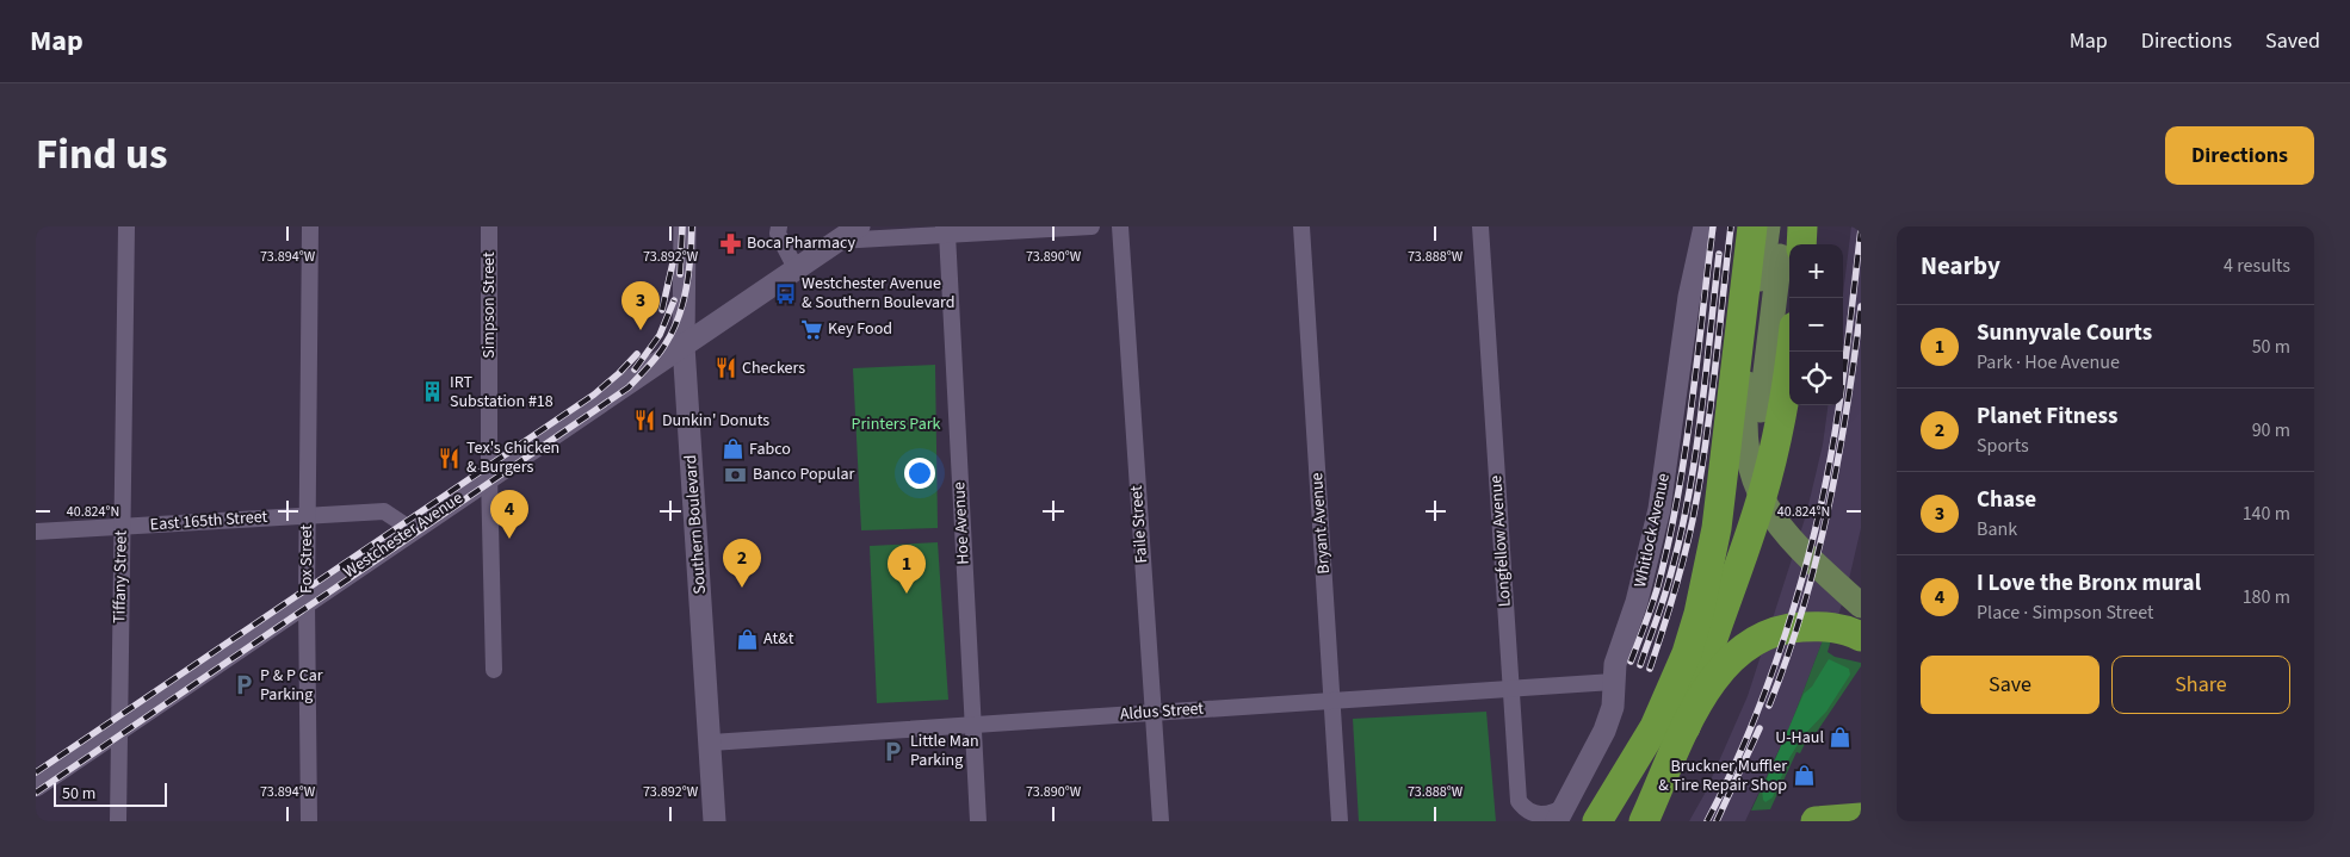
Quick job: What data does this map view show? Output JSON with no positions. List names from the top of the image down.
{
  "streets": {
    "main road": ["Southern Boulevard", "Whitlock Avenue", "Westchester Avenue"],
    "street": [
      "Simpson Street",
      "East 165th Street",
      "Hoe Avenue",
      "Bryant Avenue",
      "Faile Street",
      "Longfellow Avenue",
      "Fox Street",
      "Tiffany Street",
      "Aldus Street"
    ]
  },
  "crossings": [
    ["Simpson Street", "Westchester Avenue"],
    ["East 165th Street", "Westchester Avenue"],
    ["East 165th Street", "Fox Street"],
    ["East 165th Street", "Tiffany Street"],
    ["Hoe Avenue", "Aldus Street"],
    ["Bryant Avenue", "Aldus Street"],
    ["Southern Boulevard", "Westchester Avenue"],
    ["Southern Boulevard", "Aldus Street"],
    ["Faile Street", "Aldus Street"],
    ["Whitlock Avenue", "Longfellow Avenue"],
    ["Whitlock Avenue", "Aldus Street"],
    ["Westchester Avenue", "Fox Street"],
    ["Westchester Avenue", "Tiffany Street"],
    ["Longfellow Avenue", "Aldus Street"]
  ],
  "parks": ["Printers Park"],
  "places": {
    "pharmacy": ["Boca Pharmacy"],
    "bus stop": ["Westchester Avenue & Southern Boulevard"],
    "supermarket": ["Key Food"],
    "restaurant": ["Checkers", "Dunkin' Donuts", "Tex's Chicken & Burgers"],
    "building": ["IRT Substation #18"],
    "shop": [
      "Fabco",
      "At&t",
      "U-Haul",
      "Bruckner Muffler & Tire Repair Shop"
    ],
    "bank": ["Banco Popular"],
    "parking": ["P & P Car Parking", "Little Man Parking"]
  },
  "scale_bar": "50 m",
  "page": {
    "header": "Map",
    "nav": ["Map", "Directions", "Saved"],
    "title": "Find us",
    "buttons": [
      "Directions",
      ["Save", "Share"]
    ],
    "heading": ["Nearby", "4 results"],
    "map_buttons": ["+", "−"],
    "pins": [
      "3",
      "4",
      "2",
      "1"
    ],
    "list": [
      {
        "mark": "1",
        "name": "Sunnyvale Courts",
        "note": "Park · Hoe Avenue",
        "value": "50 m"
      },
      {
        "mark": "2",
        "name": "Planet Fitness",
        "note": "Sports",
        "value": "90 m"
      },
      {
        "mark": "3",
        "name": "Chase",
        "note": "Bank",
        "value": "140 m"
      },
      {
        "mark": "4",
        "name": "I Love the Bronx mural",
        "note": "Place · Simpson Street",
        "value": "180 m"
      }
    ],
    "scale": "50 m"
  },
  "coordinates": [
    "73.894°W",
    "73.892°W",
    "73.890°W",
    "73.888°W",
    "40.824°N"
  ]
}
